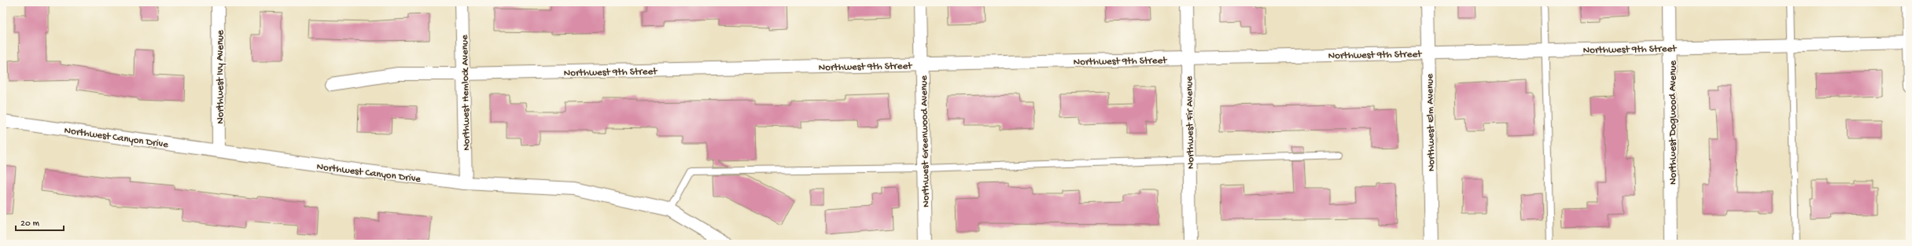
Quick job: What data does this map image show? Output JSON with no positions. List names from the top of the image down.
{
  "streets": {
    "street": [
      "Northwest 9th Street",
      "Northwest Ivy Avenue",
      "Northwest Hemlock Avenue",
      "Northwest Fir Avenue",
      "Northwest Elm Avenue",
      "Northwest Dogwood Avenue",
      "Northwest Canyon Drive",
      "Northwest Greenwood Avenue"
    ]
  },
  "crossings": [
    ["Northwest 9th Street", "Northwest Hemlock Avenue"],
    ["Northwest 9th Street", "Northwest Fir Avenue"],
    ["Northwest 9th Street", "Northwest Elm Avenue"],
    ["Northwest 9th Street", "Northwest Dogwood Avenue"],
    ["Northwest 9th Street", "Northwest Greenwood Avenue"],
    ["Northwest Ivy Avenue", "Northwest Canyon Drive"],
    ["Northwest Hemlock Avenue", "Northwest Canyon Drive"]
  ],
  "scale_bar": "20 m"
}
